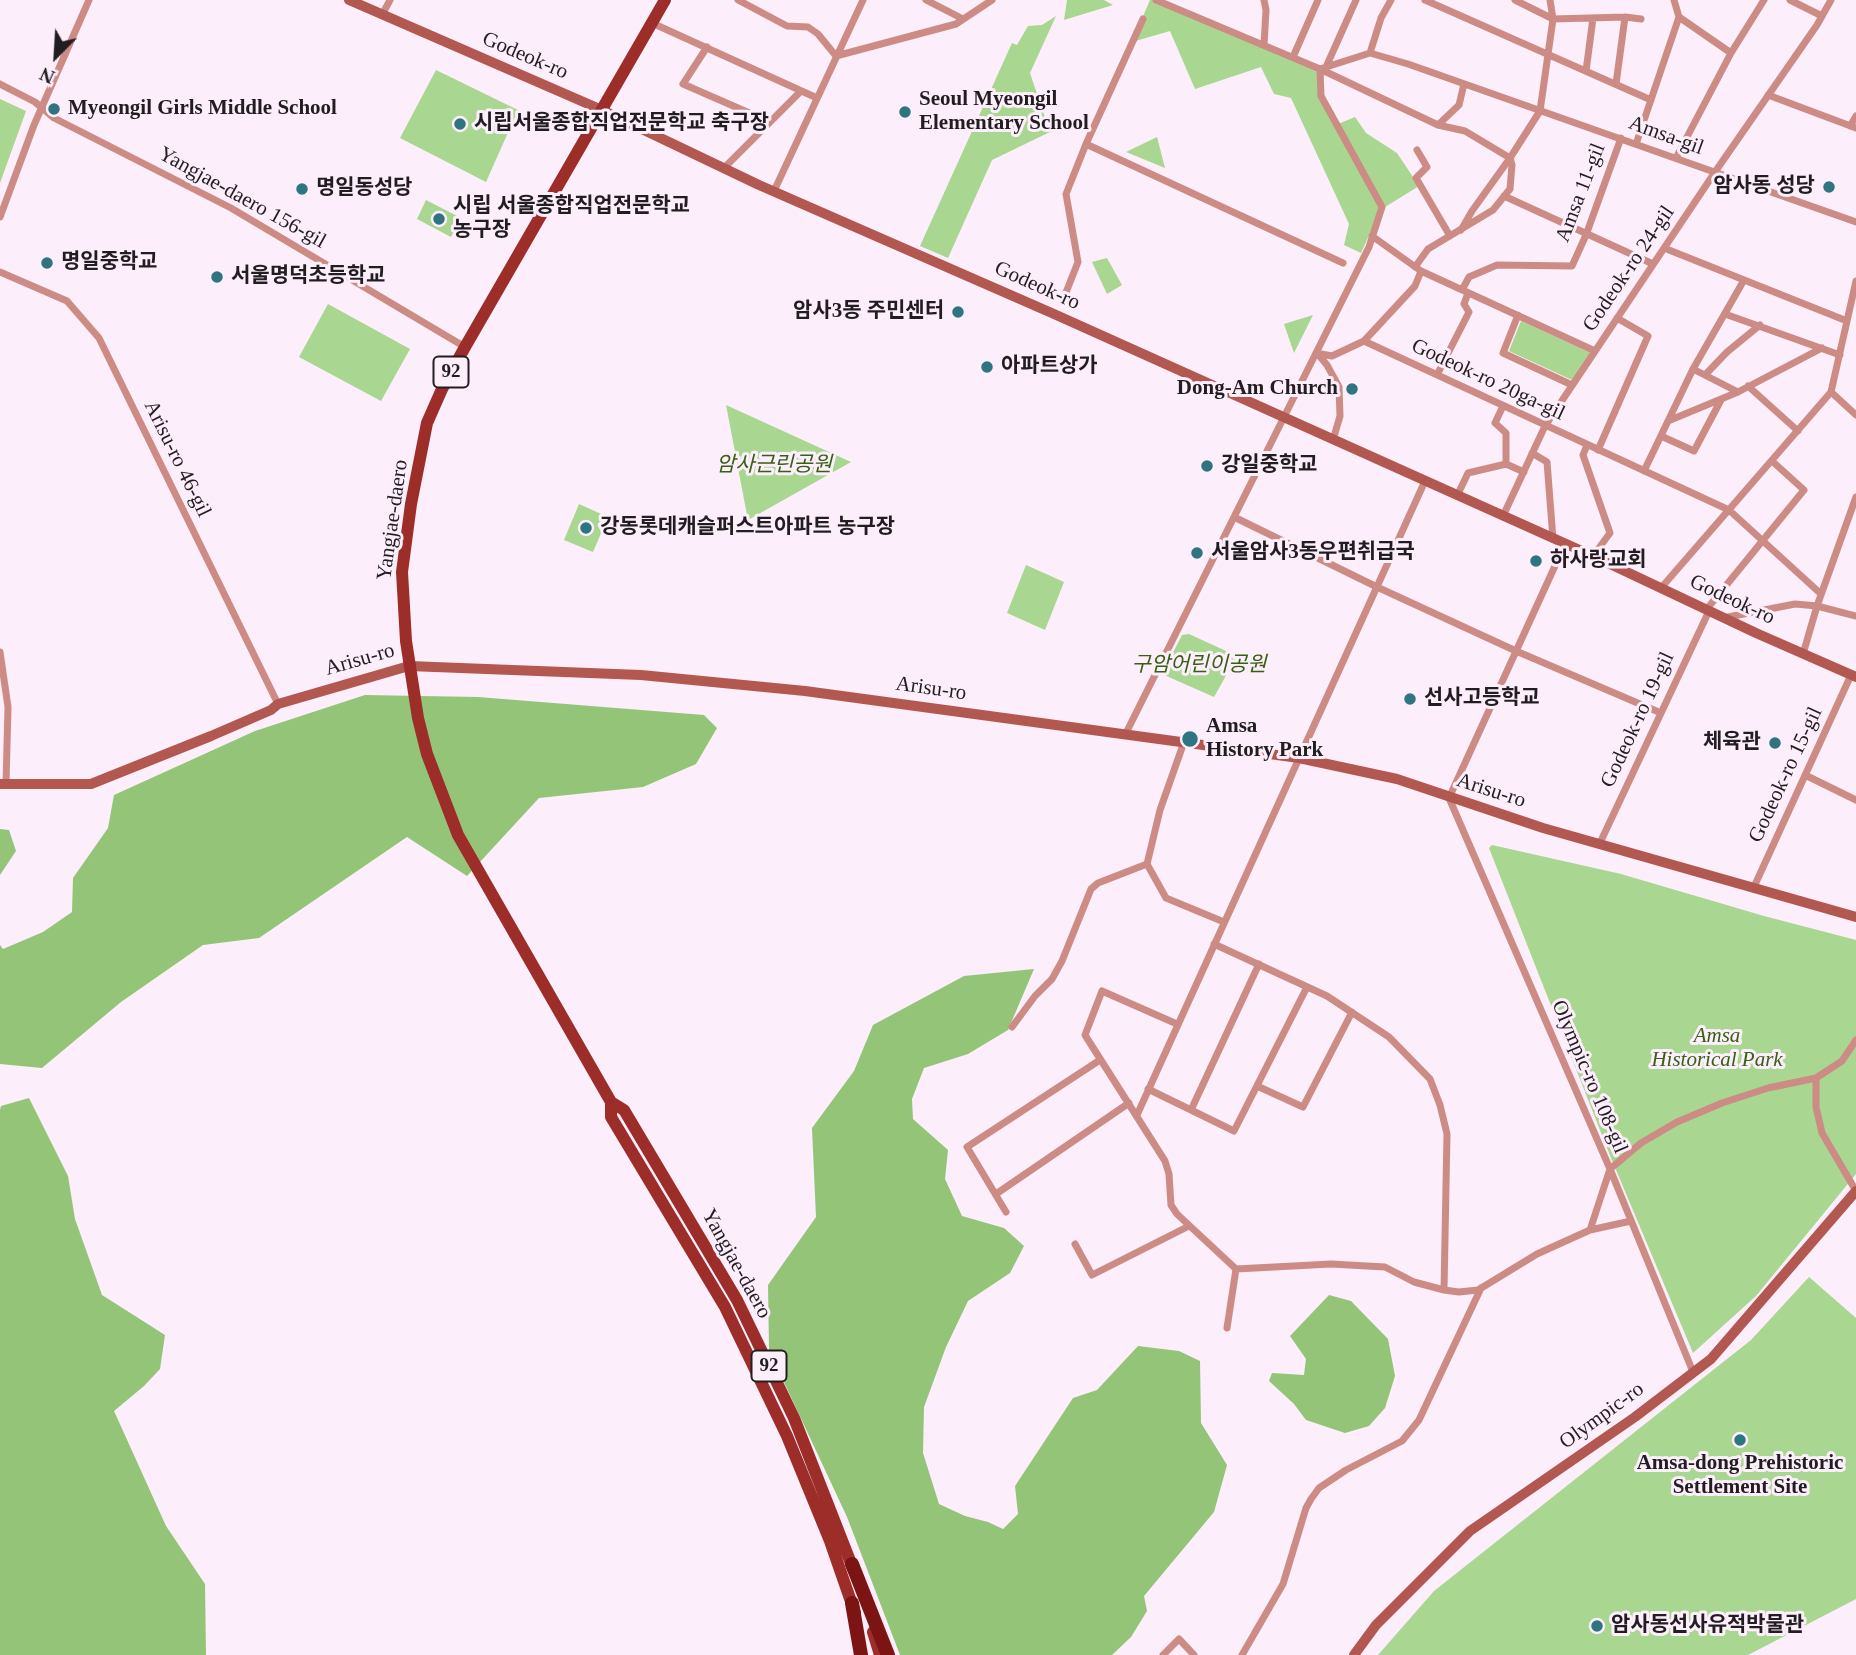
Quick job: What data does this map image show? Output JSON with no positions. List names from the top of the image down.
{
  "streets": {
    "main road": [
      "Godeok-ro",
      "92",
      "Yangjae-daero",
      "Arisu-ro",
      "Olympic-ro"
    ],
    "street": [
      "Amsa-gil",
      "Amsa 11-gil",
      "Yangjae-daero 156-gil",
      "Godeok-ro 24-gil",
      "Godeok-ro 20ga-gil",
      "Arisu-ro 46-gil",
      "Godeok-ro 19-gil",
      "Godeok-ro 15-gil",
      "Olympic-ro 108-gil"
    ]
  },
  "crossings": [
    ["Godeok-ro", "Godeok-ro 24-gil"],
    ["Godeok-ro", "Yangjae-daero"],
    ["Godeok-ro", "Godeok-ro 19-gil"],
    ["Godeok-ro", "Godeok-ro 15-gil"],
    ["Amsa-gil", "Amsa 11-gil"],
    ["Amsa-gil", "Godeok-ro 24-gil"],
    ["Yangjae-daero 156-gil", "Yangjae-daero"],
    ["Godeok-ro 24-gil", "Godeok-ro 20ga-gil"],
    ["Godeok-ro 20ga-gil", "Godeok-ro 19-gil"],
    ["Arisu-ro 46-gil", "Arisu-ro"],
    ["Yangjae-daero", "Arisu-ro"],
    ["Arisu-ro", "Godeok-ro 19-gil"],
    ["Arisu-ro", "Godeok-ro 15-gil"],
    ["Arisu-ro", "Olympic-ro 108-gil"],
    ["Olympic-ro 108-gil", "Olympic-ro"]
  ],
  "parks": ["암사근린공원", "구암어린이공원", "Amsa Historical Park"],
  "places": [
    "Myeongil Girls Middle School",
    "Seoul Myeongil Elementary School",
    "시립서울종합직업전문학교 축구장",
    "암사동 성당",
    "명일동성당",
    "시립 서울종합직업전문학교 농구장",
    "명일중학교",
    "서울명덕초등학교",
    "암사3동 주민센터",
    "아파트상가",
    "Dong-Am Church",
    "강일중학교",
    "강동롯데캐슬퍼스트아파트 농구장",
    "서울암사3동우편취급국",
    "하사랑교회",
    "선사고등학교",
    "Amsa History Park",
    "체육관",
    "Amsa-dong Prehistoric Settlement Site",
    "암사동선사유적박물관"
  ],
  "north": "bottom left"
}
